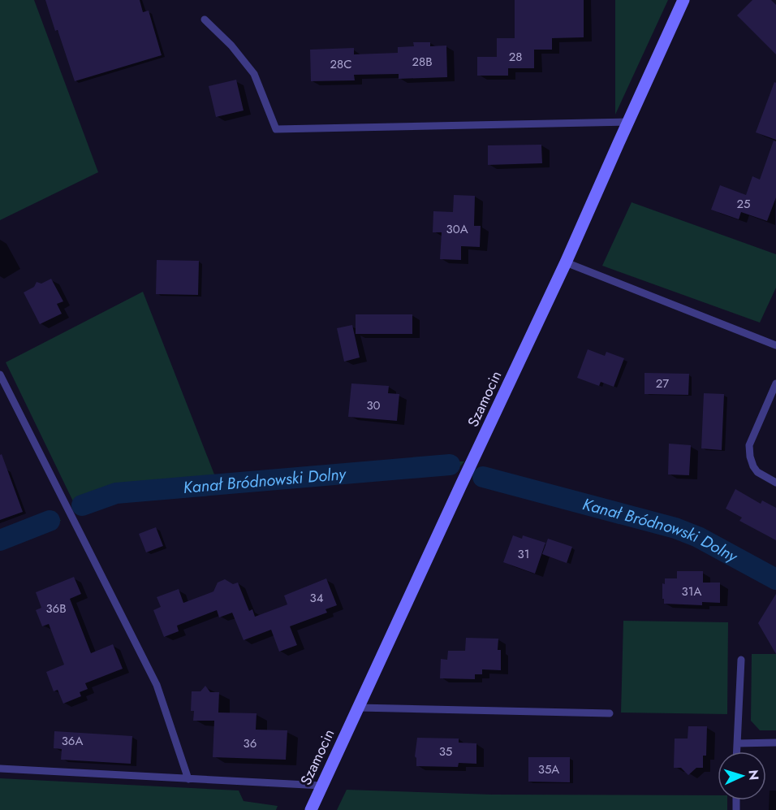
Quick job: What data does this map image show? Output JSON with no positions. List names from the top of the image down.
{
  "streets": {
    "street": ["Szamocin"]
  },
  "water": ["Kanał Bródnowski Dolny"],
  "house_numbers": [
    "28",
    "28B",
    "28C",
    "25",
    "30A",
    "27",
    "30",
    "31",
    "31A",
    "34",
    "36B",
    "36A",
    "36",
    "35",
    "35A"
  ],
  "north": "right"
}
